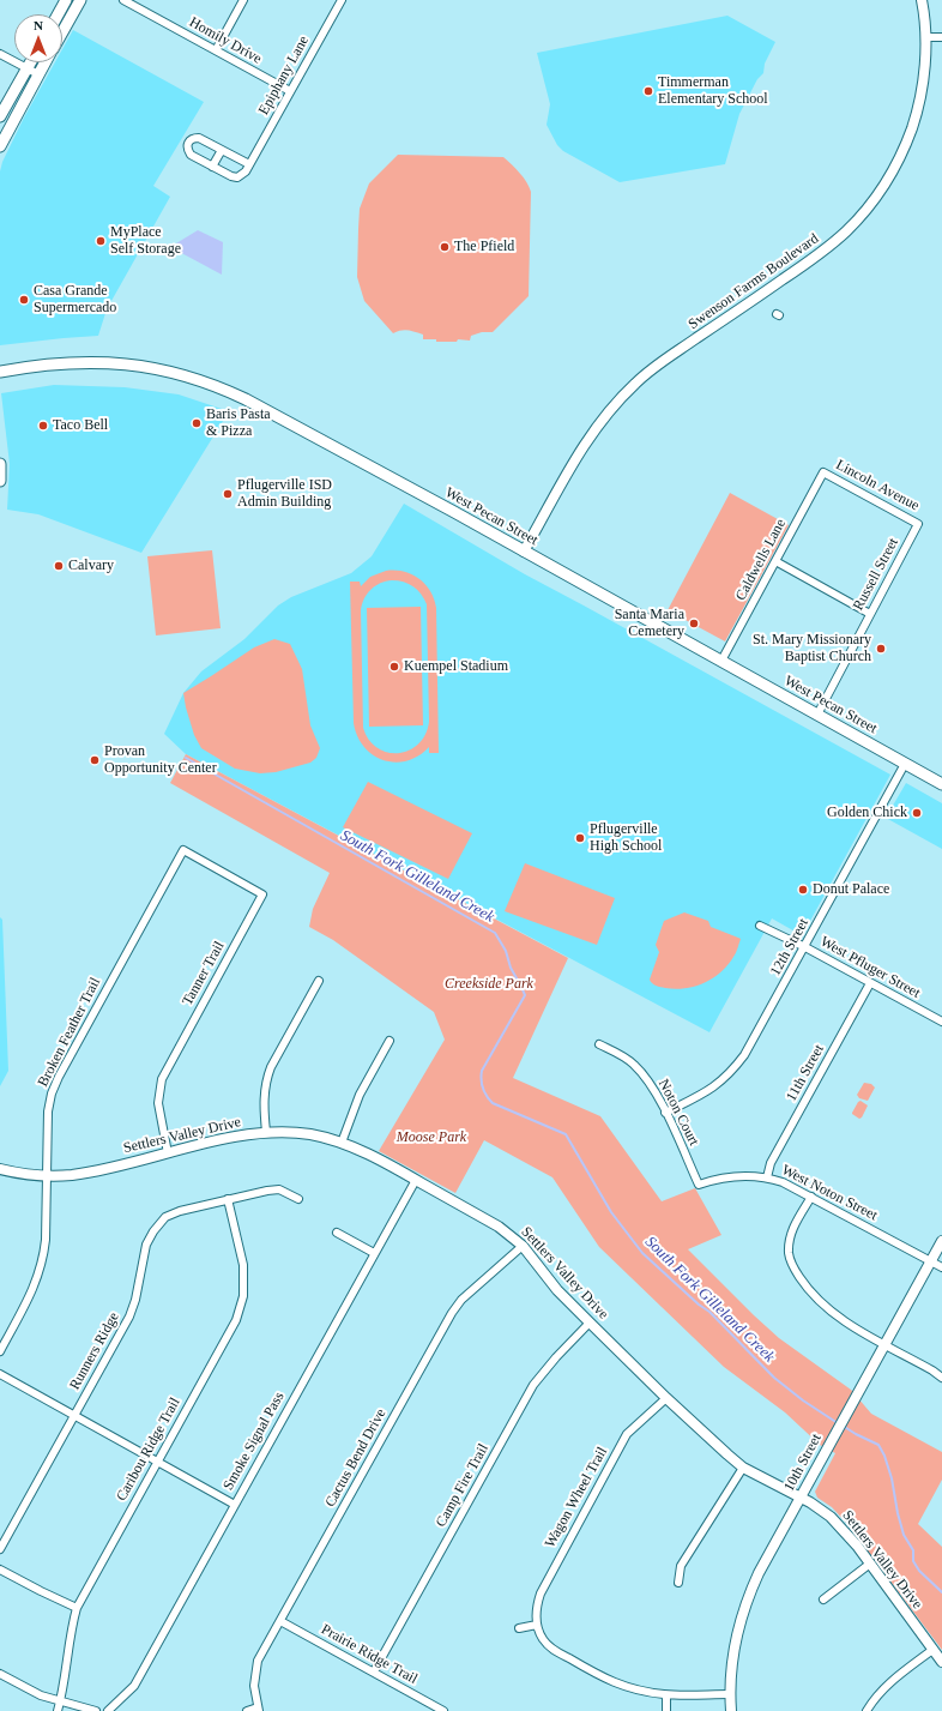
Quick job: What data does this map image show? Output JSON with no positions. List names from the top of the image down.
{
  "streets": {
    "main road": ["West Pecan Street"],
    "street": [
      "Homily Drive",
      "Epiphany Lane",
      "Swenson Farms Boulevard",
      "Lincoln Avenue",
      "Caldwells Lane",
      "Russell Street",
      "12th Street",
      "West Pfluger Street",
      "Tanner Trail",
      "Broken Feather Trail",
      "11th Street",
      "Noton Court",
      "Settlers Valley Drive",
      "West Noton Street",
      "Runners Ridge",
      "Smoke Signal Pass",
      "Caribou Ridge Trail",
      "Cactus Bend Drive",
      "10th Street",
      "Camp Fire Trail",
      "Wagon Wheel Trail",
      "Prairie Ridge Trail"
    ]
  },
  "crossings": [
    ["Homily Drive", "Epiphany Lane"],
    ["Swenson Farms Boulevard", "West Pecan Street"],
    ["Lincoln Avenue", "Caldwells Lane"],
    ["Lincoln Avenue", "Russell Street"],
    ["West Pecan Street", "Caldwells Lane"],
    ["West Pecan Street", "Russell Street"],
    ["West Pecan Street", "12th Street"],
    ["12th Street", "West Pfluger Street"],
    ["12th Street", "Noton Court"],
    ["West Pfluger Street", "11th Street"],
    ["Tanner Trail", "Broken Feather Trail"],
    ["Tanner Trail", "Settlers Valley Drive"],
    ["Broken Feather Trail", "Settlers Valley Drive"],
    ["11th Street", "West Noton Street"],
    ["Noton Court", "West Noton Street"],
    ["Settlers Valley Drive", "Smoke Signal Pass"],
    ["Settlers Valley Drive", "Cactus Bend Drive"],
    ["Settlers Valley Drive", "10th Street"],
    ["Settlers Valley Drive", "Camp Fire Trail"],
    ["Settlers Valley Drive", "Wagon Wheel Trail"],
    ["West Noton Street", "10th Street"],
    ["Runners Ridge", "Caribou Ridge Trail"],
    ["Cactus Bend Drive", "Prairie Ridge Trail"],
    ["Camp Fire Trail", "Prairie Ridge Trail"]
  ],
  "water": ["South Fork Gilleland Creek"],
  "parks": ["Creekside Park", "Moose Park"],
  "places": [
    "Timmerman Elementary School",
    "MyPlace Self Storage",
    "The Pfield",
    "Casa Grande Supermercado",
    "Baris Pasta & Pizza",
    "Taco Bell",
    "Pflugerville ISD Admin Building",
    "Calvary",
    "Santa Maria Cemetery",
    "St. Mary Missionary Baptist Church",
    "Kuempel Stadium",
    "Provan Opportunity Center",
    "Golden Chick",
    "Pflugerville High School",
    "Donut Palace"
  ],
  "north": "top"
}
